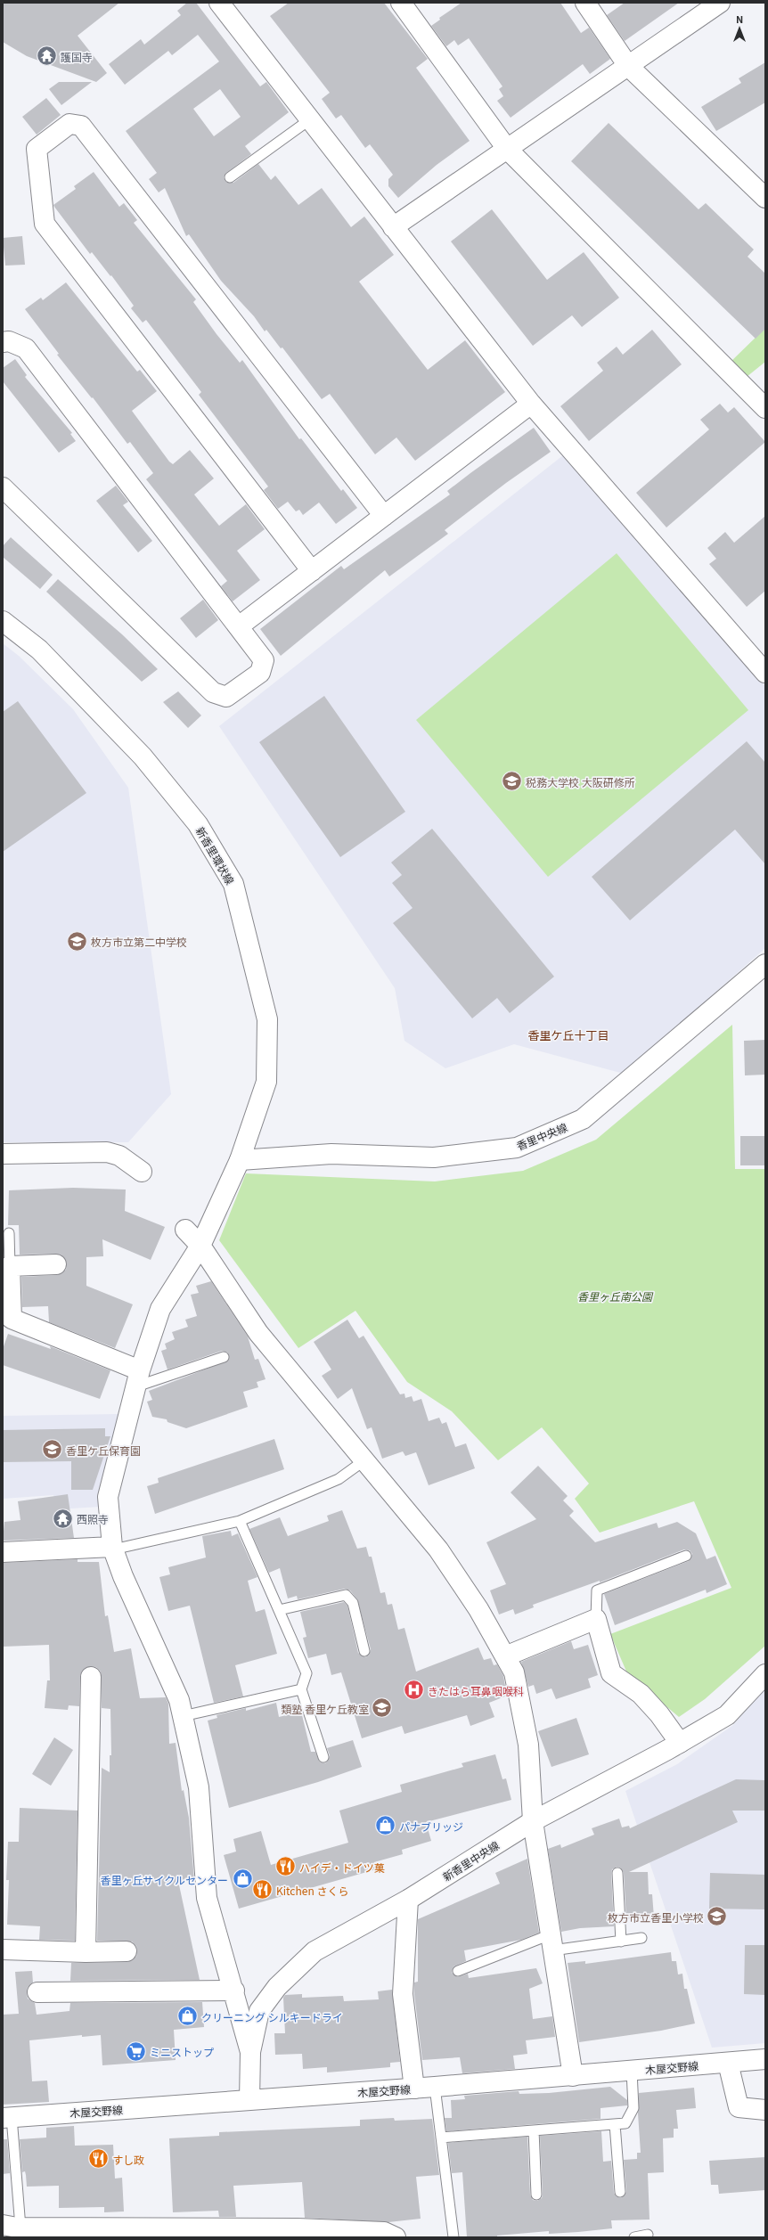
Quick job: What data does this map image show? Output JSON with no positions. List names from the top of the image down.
{
  "streets": {
    "street": [
      "新香里環状線",
      "香里中央線",
      "新香里中央線",
      "木屋交野線"
    ]
  },
  "crossings": [
    ["新香里環状線", "香里中央線"],
    ["新香里環状線", "新香里中央線"],
    ["新香里中央線", "木屋交野線"]
  ],
  "districts": ["香里ケ丘十丁目"],
  "parks": ["香里ヶ丘南公園"],
  "places": {
    "temple": ["護国寺", "西照寺"],
    "school or university": [
      "税務大学校 大阪研修所",
      "枚方市立第二中学校",
      "香里ケ丘保育園",
      "類塾 香里ケ丘教室",
      "枚方市立香里小学校"
    ],
    "hospital": ["きたはら耳鼻咽喉科"],
    "shop": ["パナブリッジ", "香里ヶ丘サイクルセンター", "クリーニング シルキードライ"],
    "restaurant": ["ハイデ・ドイツ菓", "Kitchen さくら", "すし政"],
    "supermarket": ["ミニストップ"]
  },
  "north": "top"
}
